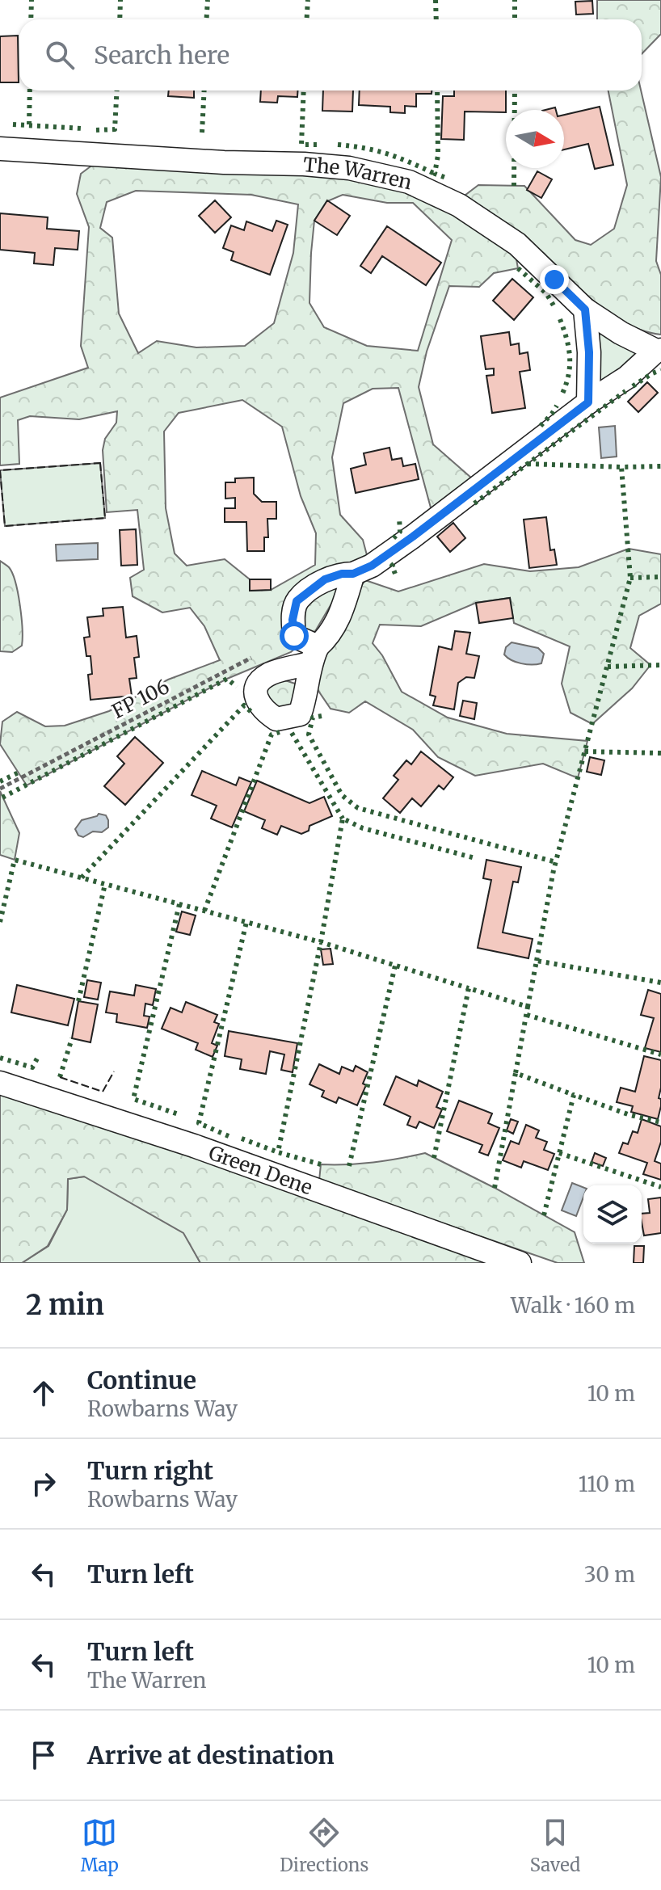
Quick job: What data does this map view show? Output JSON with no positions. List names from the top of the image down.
{
  "streets": {
    "street": ["The Warren", "Green Dene"],
    "path": ["FP 106"]
  },
  "north": "right",
  "page": {
    "search": "Search here",
    "heading": ["2 min", "Walk · 160 m"],
    "list": [
      ["Continue", "Rowbarns Way", "10 m"],
      ["Turn right", "Rowbarns Way", "110 m"],
      ["Turn left", "30 m"],
      ["Turn left", "The Warren", "10 m"],
      "Arrive at destination"
    ],
    "nav": ["Map", "Directions", "Saved"]
  }
}
